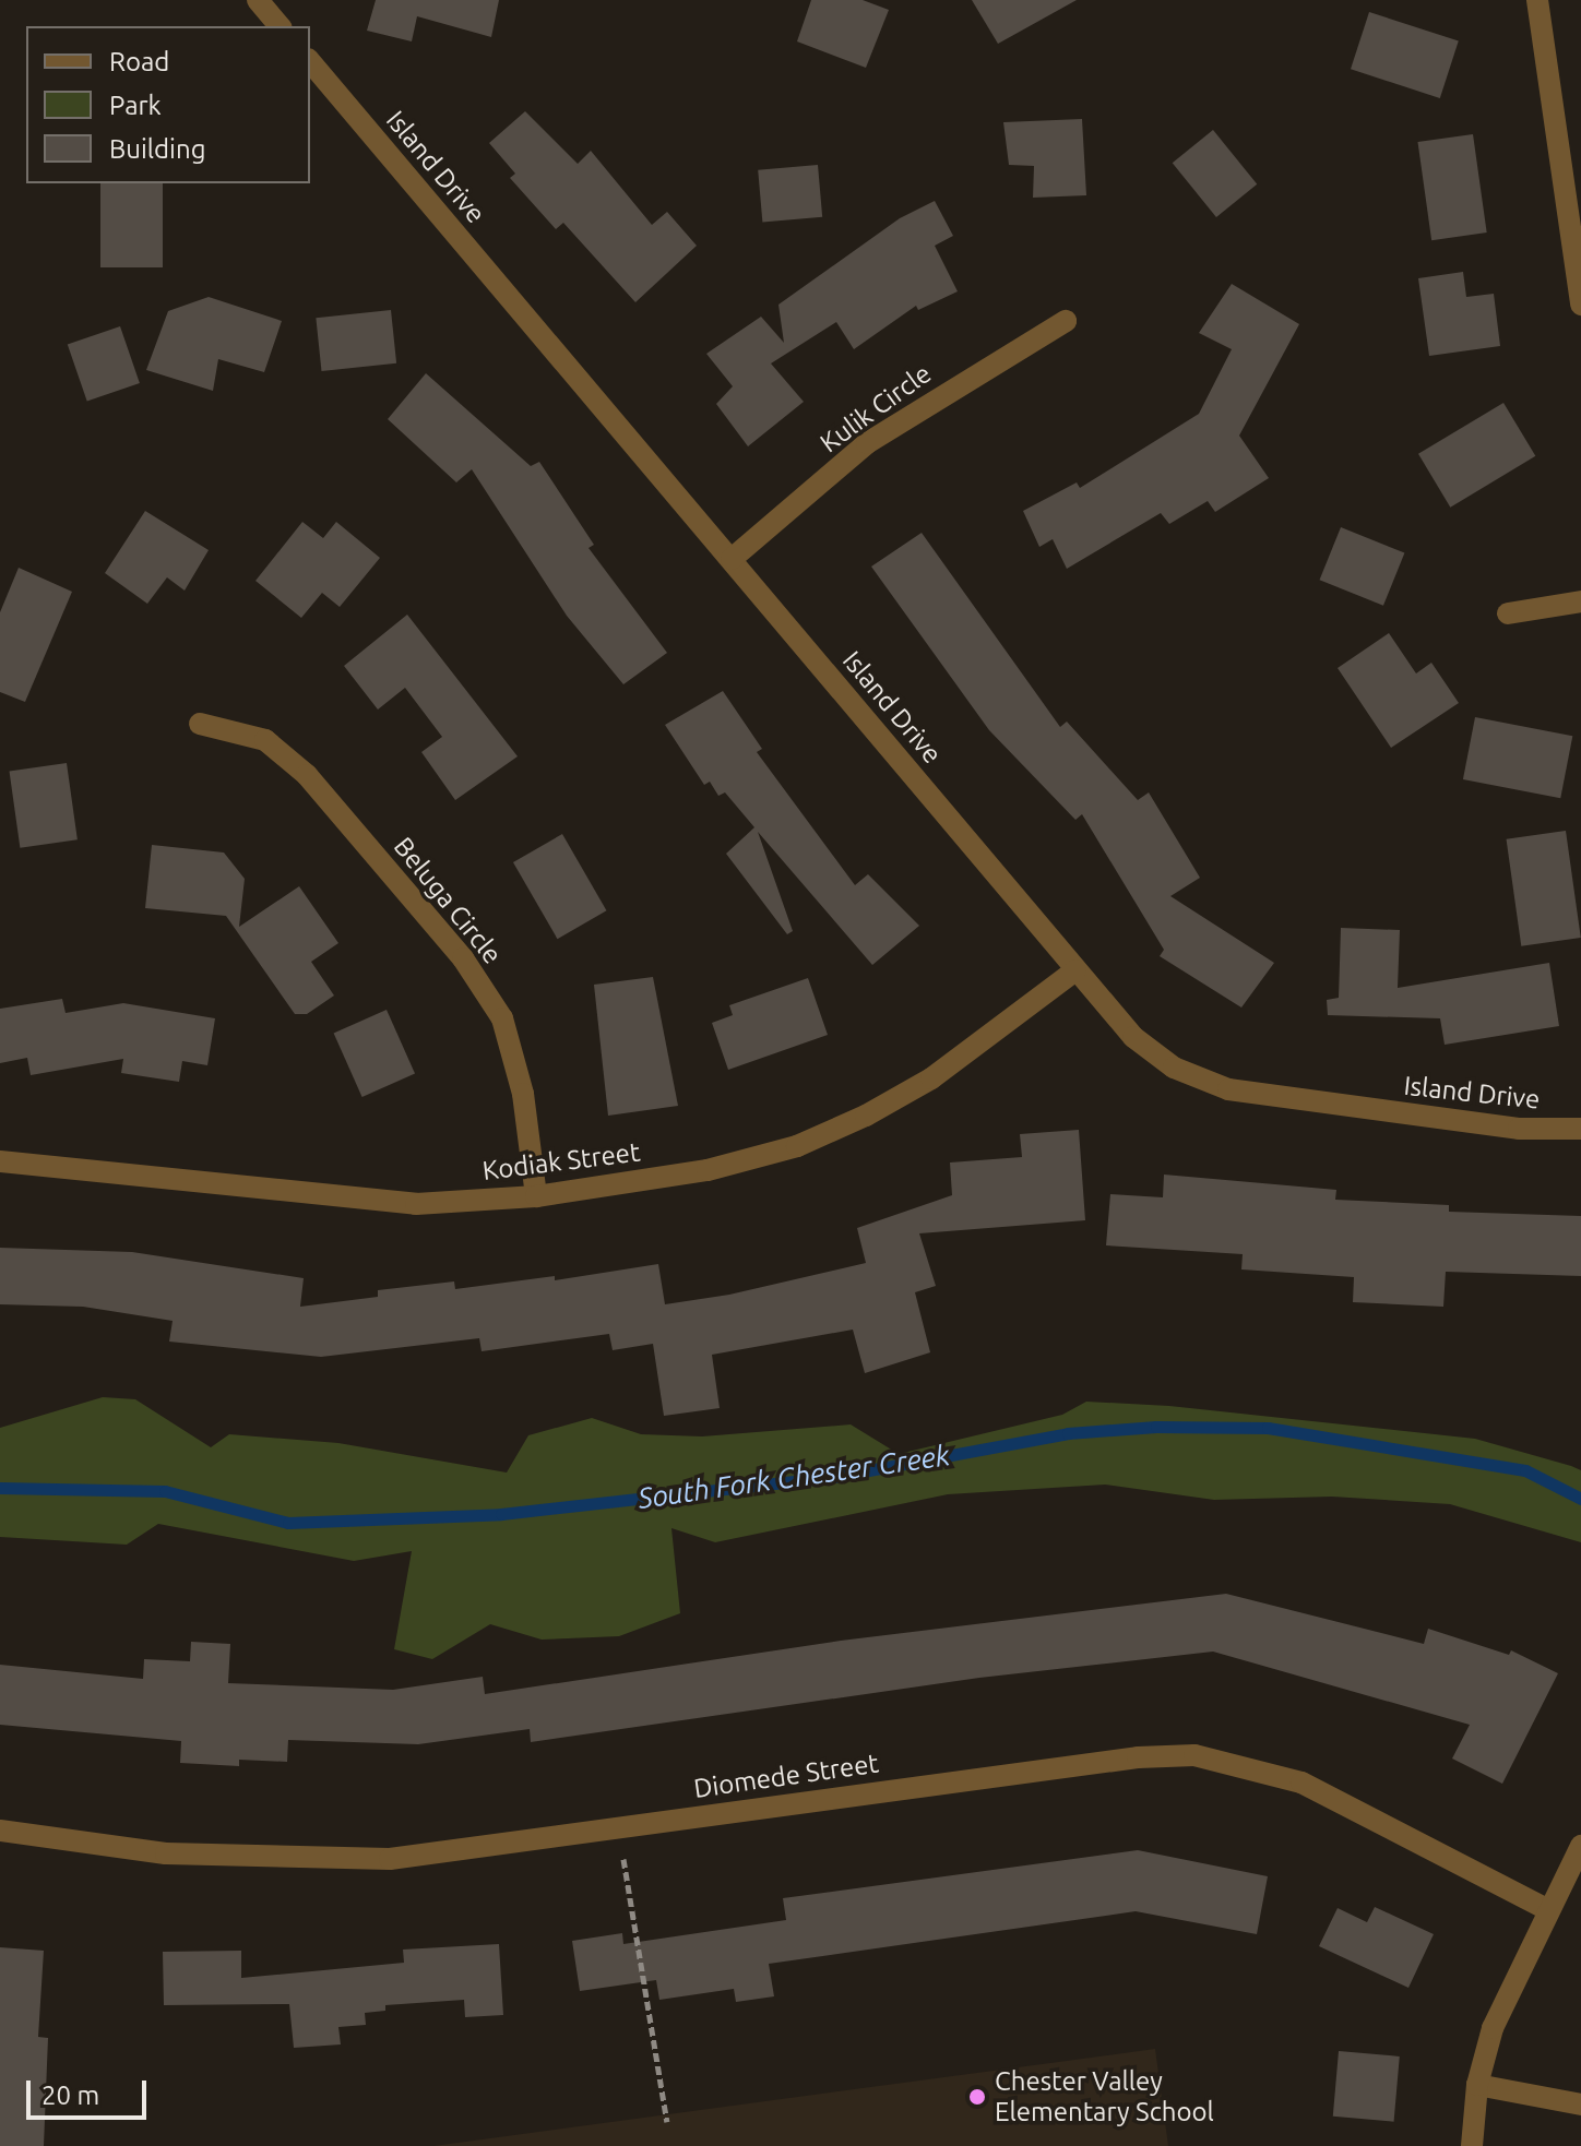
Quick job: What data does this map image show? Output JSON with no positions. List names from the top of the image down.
{
  "streets": {
    "street": [
      "Island Drive",
      "Kulik Circle",
      "Beluga Circle",
      "Kodiak Street",
      "Diomede Street"
    ]
  },
  "crossings": [
    ["Island Drive", "Kulik Circle"],
    ["Island Drive", "Kodiak Street"],
    ["Beluga Circle", "Kodiak Street"]
  ],
  "water": ["South Fork Chester Creek"],
  "places": ["Chester Valley Elementary School"],
  "legend": ["Road", "Park", "Building"],
  "scale_bar": "20 m"
}
